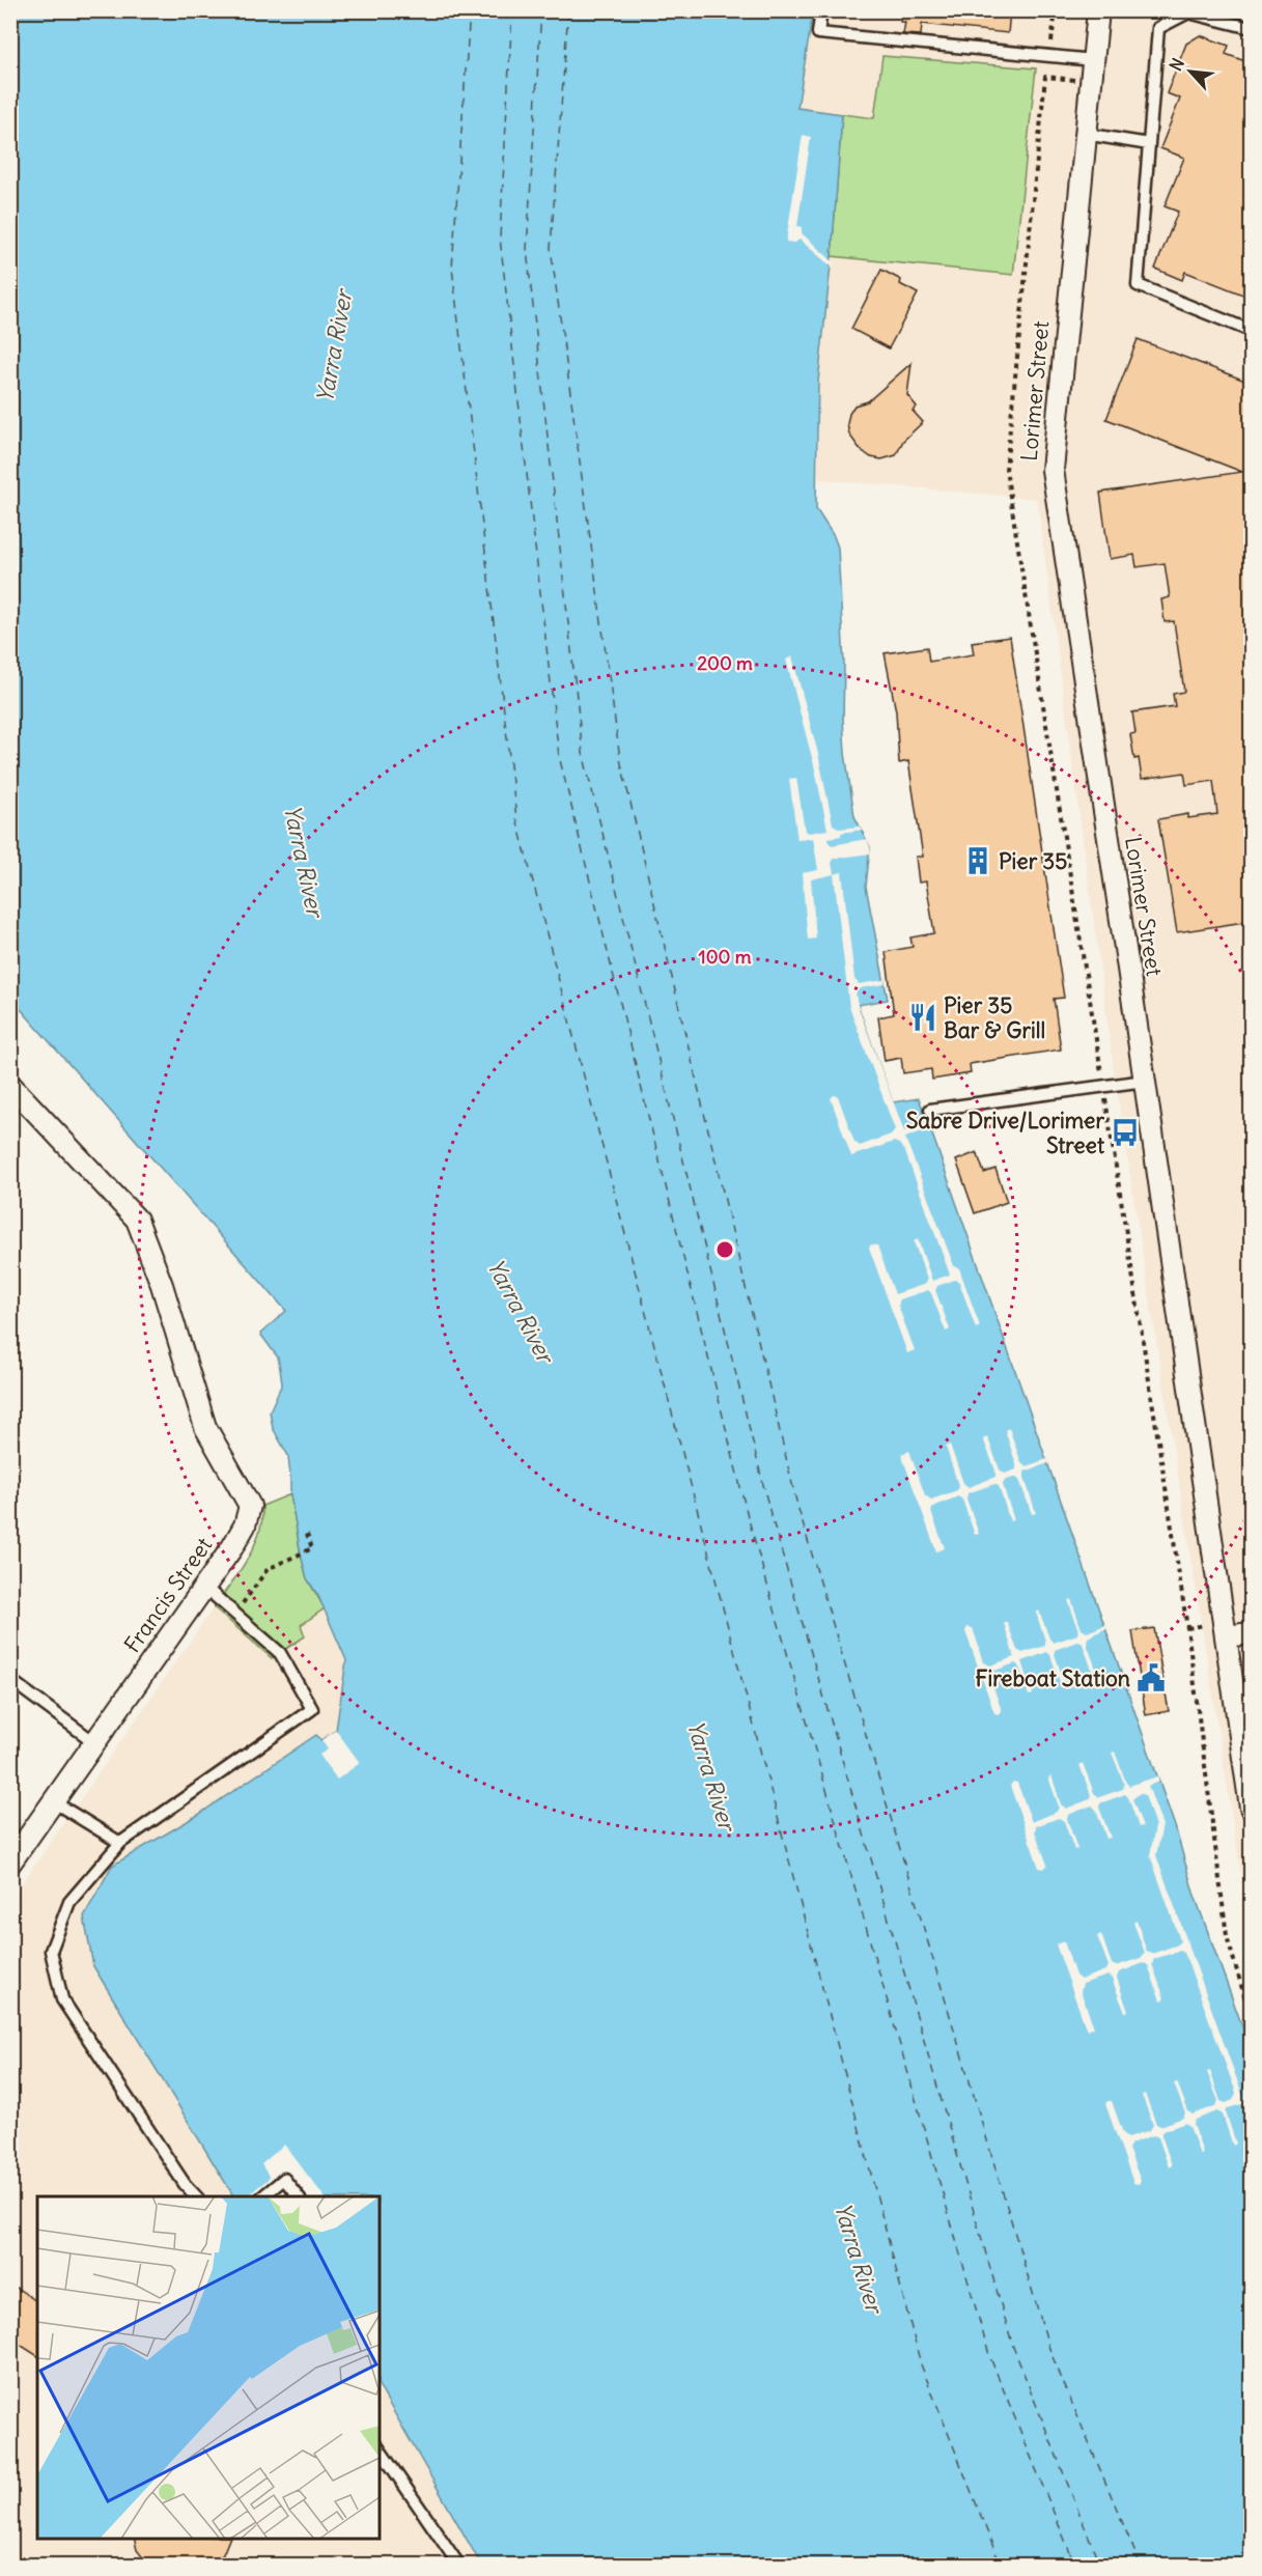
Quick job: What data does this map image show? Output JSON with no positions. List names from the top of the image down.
{
  "streets": {
    "street": ["Lorimer Street", "Francis Street"]
  },
  "water": ["Yarra River"],
  "places": {
    "building": ["Pier 35"],
    "restaurant": ["Pier 35 Bar & Grill"],
    "bus stop": ["Sabre Drive/Lorimer Street"],
    "public building": ["Fireboat Station"]
  },
  "north": "top left",
  "rings": ["200 m", "100 m"]
}
